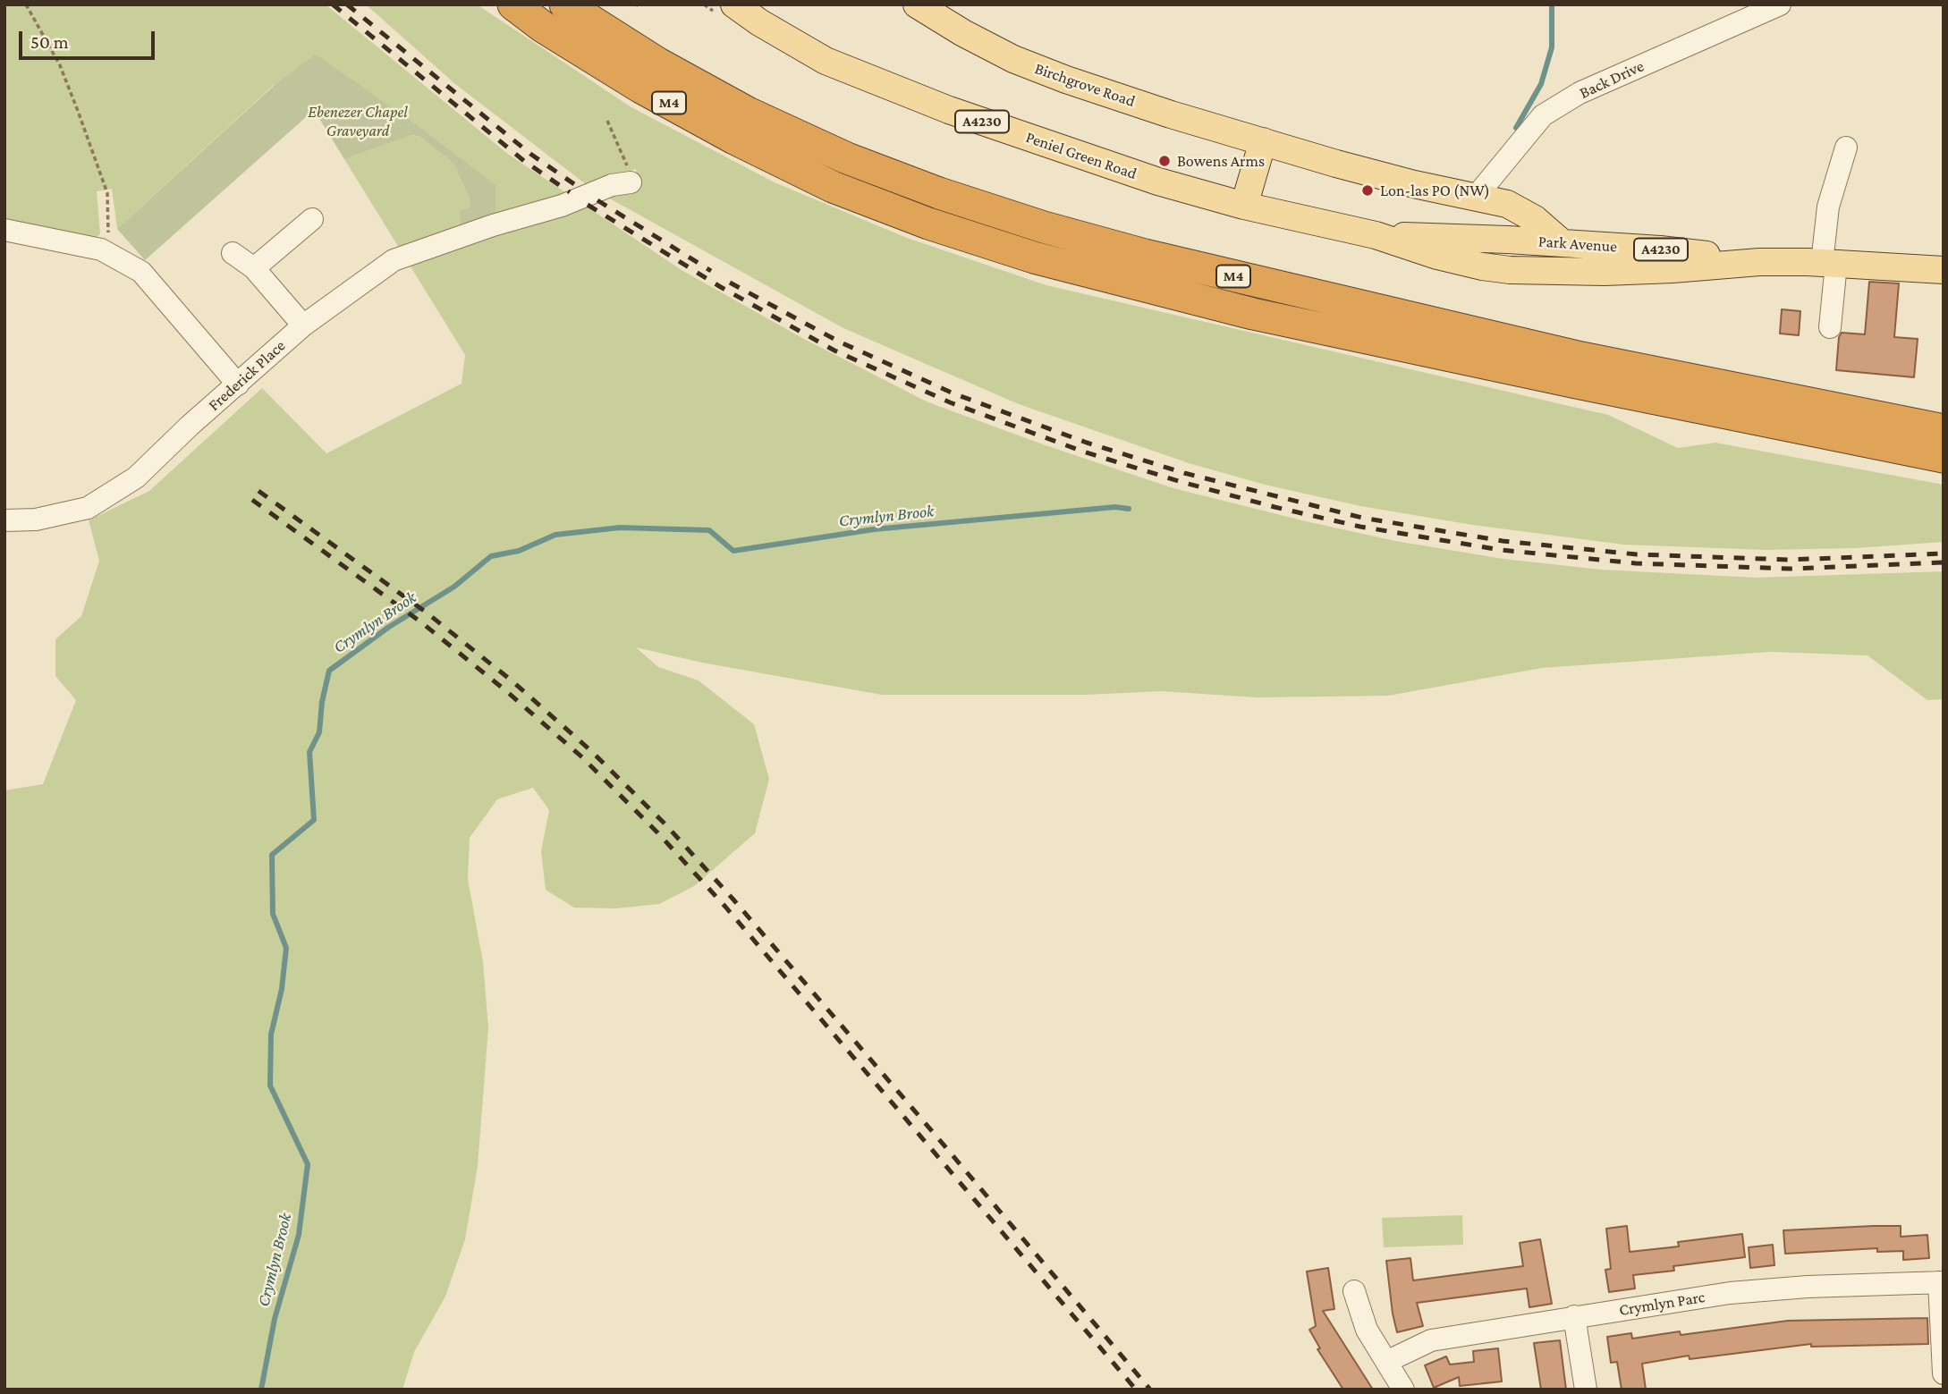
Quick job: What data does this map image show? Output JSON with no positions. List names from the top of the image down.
{
  "streets": {
    "highway": ["M4"],
    "main road": [
      "Birchgrove Road",
      "A4230",
      "Peniel Green Road",
      "Park Avenue"
    ],
    "street": ["Back Drive", "Frederick Place", "Crymlyn Parc"]
  },
  "crossings": [
    ["Back Drive", "Birchgrove Road"],
    ["Birchgrove Road", "Peniel Green Road"],
    ["Birchgrove Road", "Park Avenue"],
    ["Peniel Green Road", "Park Avenue"]
  ],
  "water": ["Crymlyn Brook"],
  "parks": ["Ebenezer Chapel Graveyard"],
  "places": ["Bowens Arms", "Lon-las PO (NW)"],
  "scale_bar": "50 m"
}
